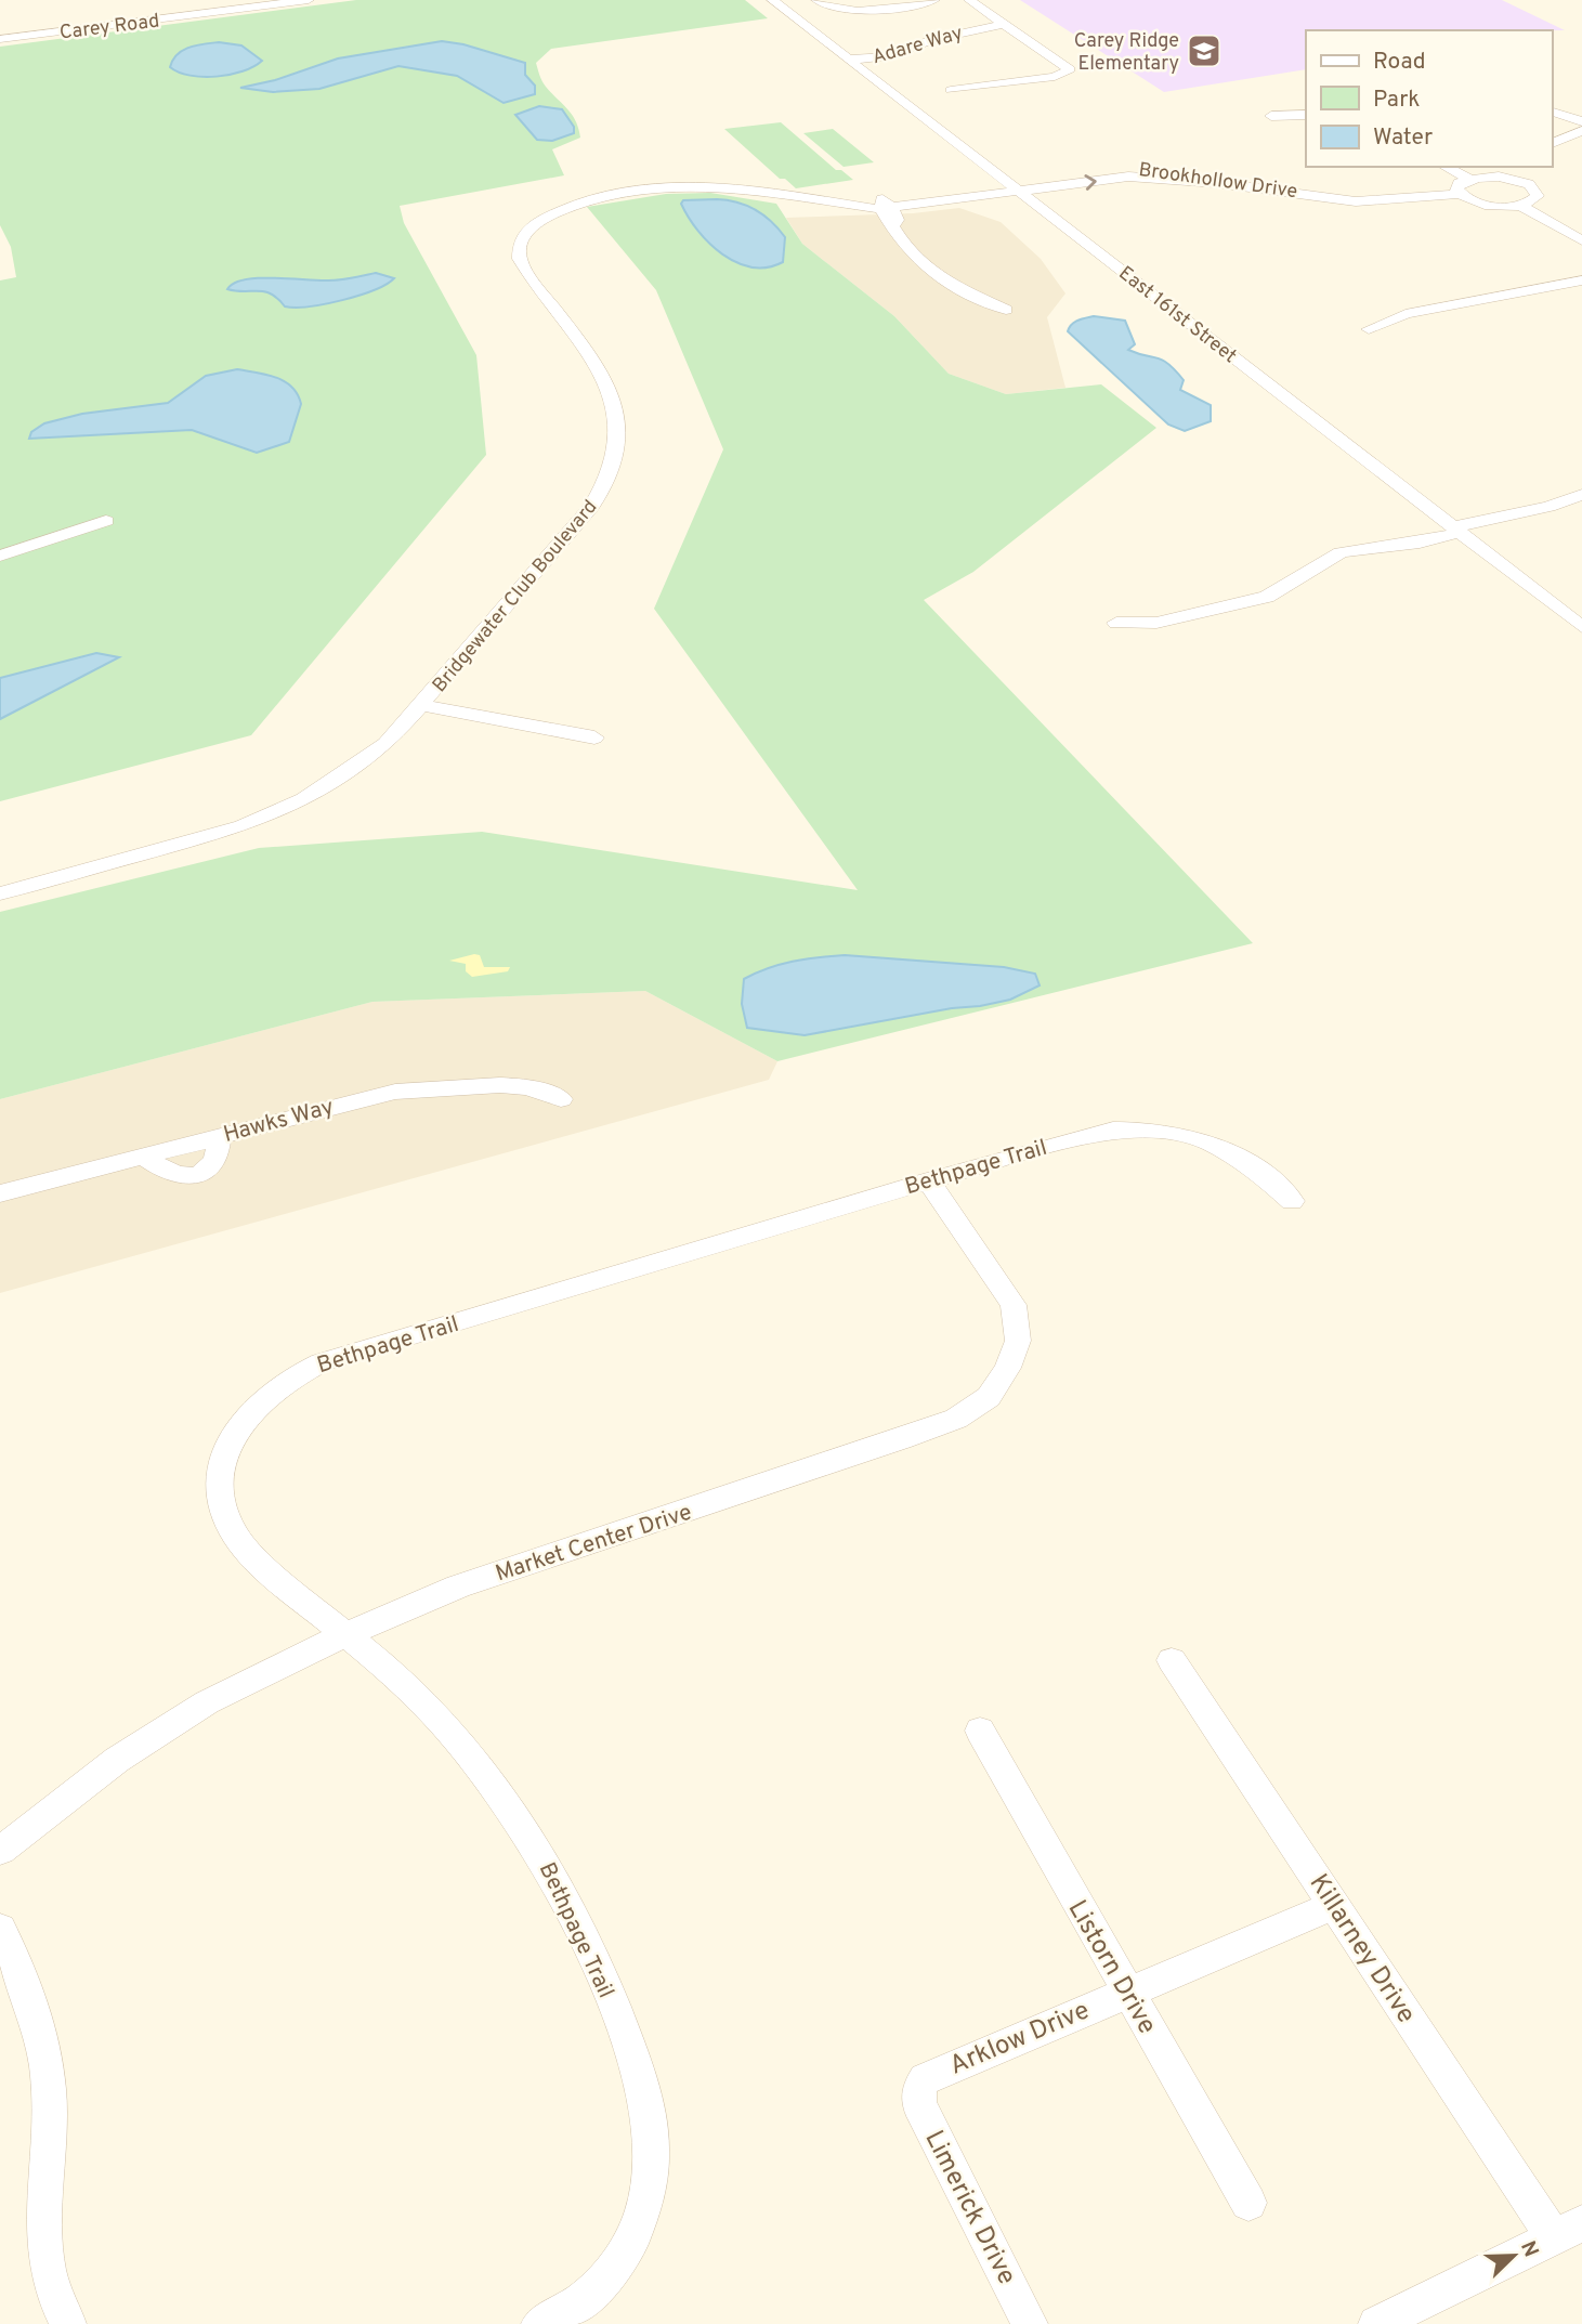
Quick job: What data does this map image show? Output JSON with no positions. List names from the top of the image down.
{
  "streets": {
    "street": [
      "Carey Road",
      "Adare Way",
      "Brookhollow Drive",
      "East 161st Street",
      "Bridgewater Club Boulevard",
      "Hawks Way",
      "Bethpage Trail",
      "Market Center Drive",
      "Killarney Drive",
      "Listorn Drive",
      "Arklow Drive",
      "Limerick Drive"
    ]
  },
  "crossings": [
    ["Adare Way", "East 161st Street"],
    ["Brookhollow Drive", "East 161st Street"],
    ["Brookhollow Drive", "Bridgewater Club Boulevard"],
    ["East 161st Street", "Bridgewater Club Boulevard"],
    ["Bethpage Trail", "Market Center Drive"],
    ["Killarney Drive", "Arklow Drive"],
    ["Listorn Drive", "Arklow Drive"],
    ["Arklow Drive", "Limerick Drive"]
  ],
  "places": {
    "school or university": ["Carey Ridge Elementary"]
  },
  "legend": ["Road", "Park", "Water"],
  "north": "top right"
}
